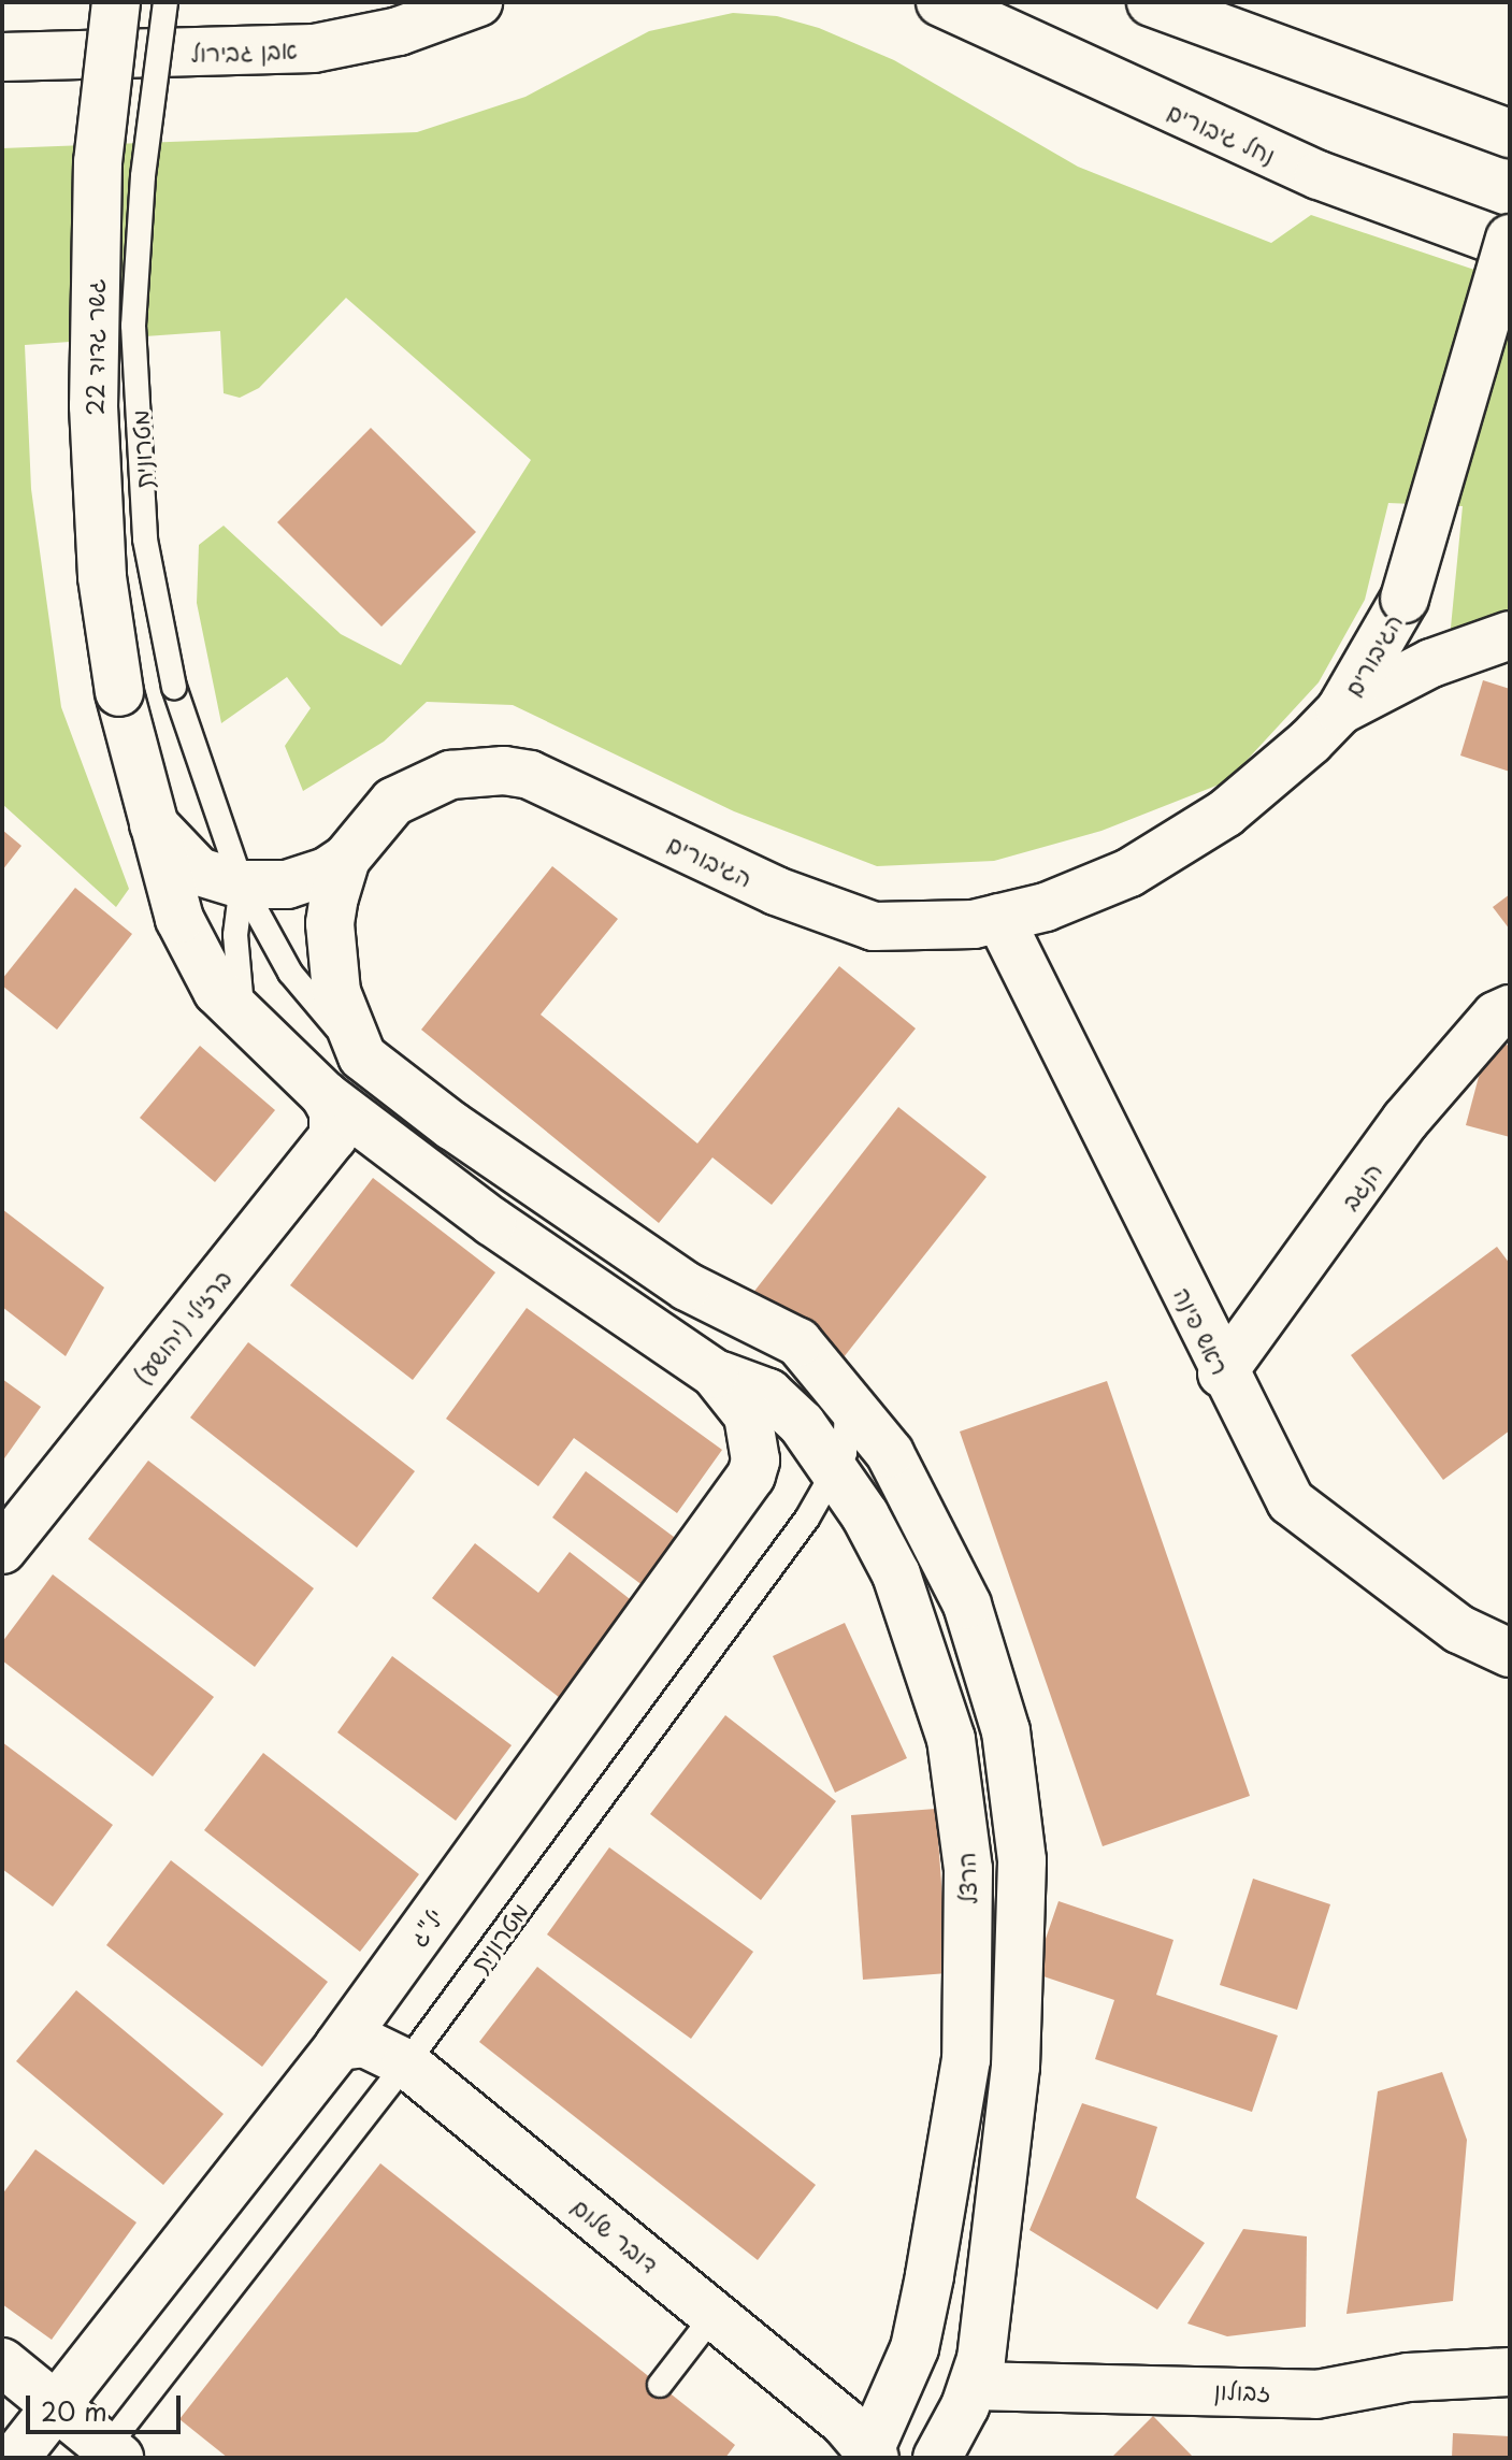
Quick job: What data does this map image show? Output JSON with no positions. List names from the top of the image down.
{
  "streets": {
    "street": [
      "אבן גבירול",
      "נחל גיבורים",
      "גשר גדוד 22",
      "הגיבורים",
      "הנגב",
      "ברזילי (יהושע)",
      "ראש פינה",
      "הרצל",
      "יל\"ג",
      "דובר שלום",
      "זבולון"
    ],
    "lane": ["מטרונית"]
  },
  "crossings": [
    ["נחל גיבורים", "הגיבורים"],
    ["מטרונית", "הגיבורים"],
    ["מטרונית", "הרצל"],
    ["מטרונית", "דובר שלום"],
    ["הגיבורים", "ראש פינה"],
    ["הנגב", "ראש פינה"],
    ["הרצל", "יל\"ג"],
    ["הרצל", "דובר שלום"],
    ["יל\"ג", "דובר שלום"]
  ],
  "scale_bar": "20 m"
}
